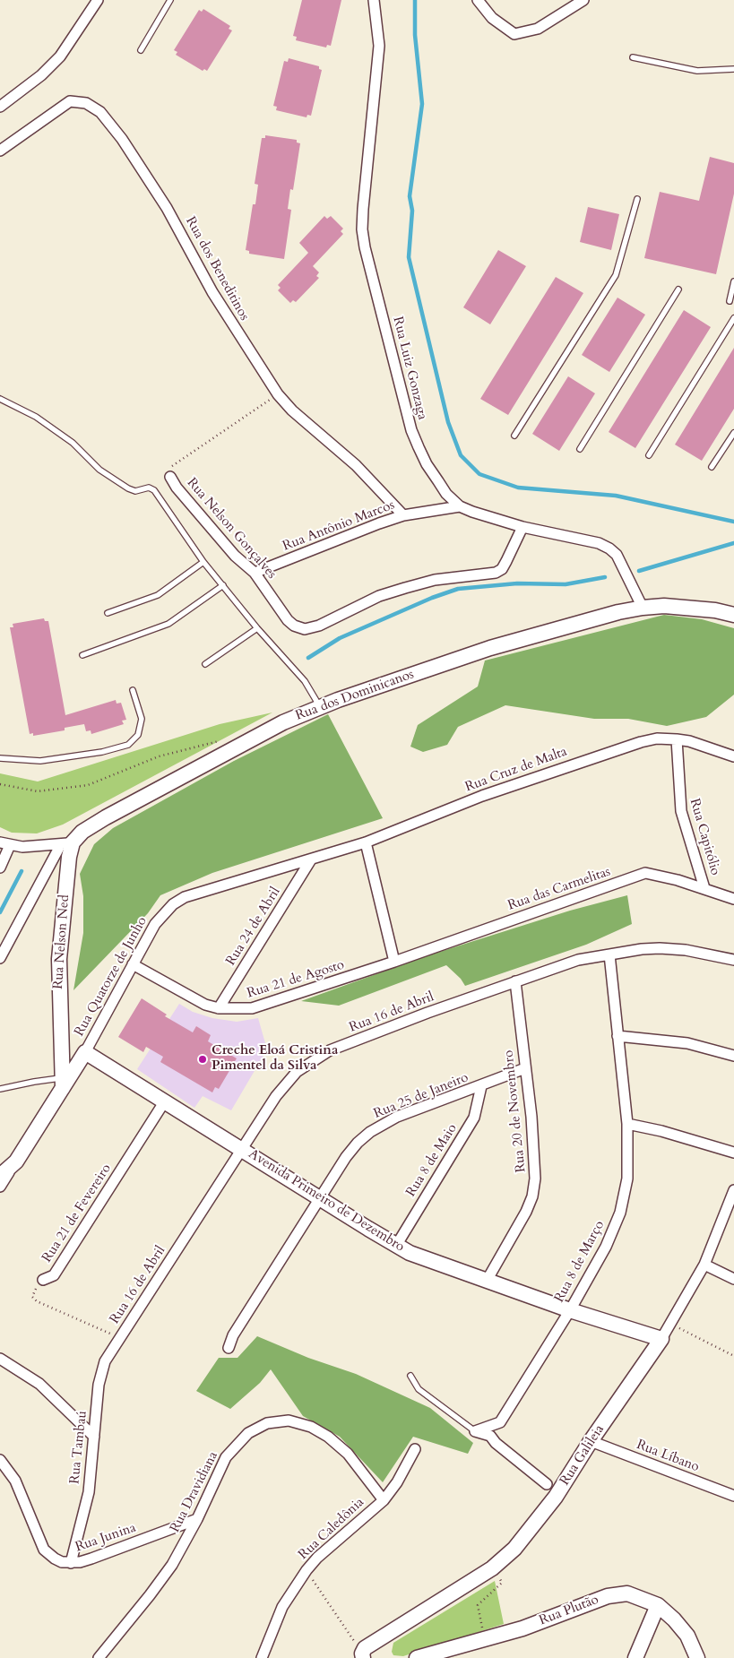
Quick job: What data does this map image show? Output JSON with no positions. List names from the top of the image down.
{
  "streets": {
    "street": [
      "Rua dos Beneditinos",
      "Rua Luiz Gonzaga",
      "Rua Antônio Marcos",
      "Rua Nelson Gonçalves",
      "Rua dos Dominicanos",
      "Rua Cruz de Malta",
      "Rua Capitólio",
      "Rua das Carmelitas",
      "Rua 24 de Abril",
      "Rua Nelson Ned",
      "Rua Quatorze de Junho",
      "Rua 21 de Agosto",
      "Rua 16 de Abril",
      "Rua 25 de Janeiro",
      "Rua 20 de Novembro",
      "Rua 8 de Maio",
      "Avenida Primeiro de Dezembro",
      "Rua 21 de Fevereiro",
      "Rua 8 de Março",
      "Rua Tambaú",
      "Rua Galileia",
      "Rua Líbano",
      "Rua Dravidiana",
      "Rua Caledônia",
      "Rua Junina",
      "Rua Plutão"
    ]
  },
  "crossings": [
    ["Rua dos Beneditinos", "Rua Antônio Marcos"],
    ["Rua dos Beneditinos", "Rua Nelson Gonçalves"],
    ["Rua Luiz Gonzaga", "Rua Antônio Marcos"],
    ["Rua Luiz Gonzaga", "Rua Nelson Gonçalves"],
    ["Rua Luiz Gonzaga", "Rua dos Dominicanos"],
    ["Rua Antônio Marcos", "Rua Nelson Gonçalves"],
    ["Rua dos Dominicanos", "Rua Nelson Ned"],
    ["Rua Cruz de Malta", "Rua Capitólio"],
    ["Rua Cruz de Malta", "Rua 24 de Abril"],
    ["Rua Cruz de Malta", "Rua Quatorze de Junho"],
    ["Rua Capitólio", "Rua das Carmelitas"],
    ["Rua das Carmelitas", "Rua 21 de Agosto"],
    ["Rua 24 de Abril", "Rua Quatorze de Junho"],
    ["Rua 24 de Abril", "Rua 21 de Agosto"],
    ["Rua Quatorze de Junho", "Rua 21 de Agosto"],
    ["Rua Quatorze de Junho", "Avenida Primeiro de Dezembro"],
    ["Rua 16 de Abril", "Rua 20 de Novembro"],
    ["Rua 16 de Abril", "Avenida Primeiro de Dezembro"],
    ["Rua 16 de Abril", "Rua 21 de Fevereiro"],
    ["Rua 16 de Abril", "Rua 8 de Março"],
    ["Rua 16 de Abril", "Rua Tambaú"],
    ["Rua 25 de Janeiro", "Rua 20 de Novembro"],
    ["Rua 25 de Janeiro", "Rua 8 de Maio"],
    ["Rua 25 de Janeiro", "Avenida Primeiro de Dezembro"],
    ["Rua 20 de Novembro", "Avenida Primeiro de Dezembro"],
    ["Rua 8 de Maio", "Avenida Primeiro de Dezembro"],
    ["Avenida Primeiro de Dezembro", "Rua 21 de Fevereiro"],
    ["Avenida Primeiro de Dezembro", "Rua 8 de Março"],
    ["Avenida Primeiro de Dezembro", "Rua Galileia"],
    ["Rua 21 de Fevereiro", "Rua Tambaú"],
    ["Rua Tambaú", "Rua Junina"],
    ["Rua Galileia", "Rua Líbano"],
    ["Rua Dravidiana", "Rua Caledônia"],
    ["Rua Dravidiana", "Rua Junina"]
  ],
  "places": ["Creche Eloá Cristina Pimentel da Silva"]
}
